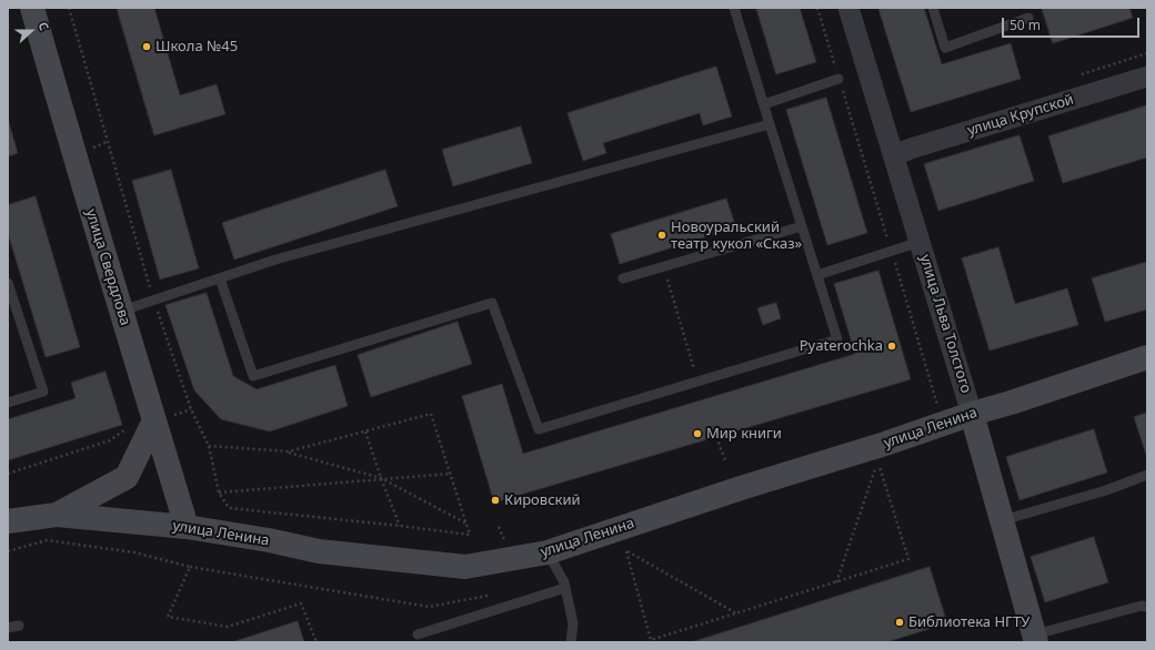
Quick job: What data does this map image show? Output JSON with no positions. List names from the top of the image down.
{
  "streets": {
    "main road": ["улица Свердлова", "улица Льва Толстого", "улица Ленина"],
    "street": ["улица Крупской"]
  },
  "crossings": [
    ["улица Крупской", "улица Льва Толстого"],
    ["улица Свердлова", "улица Ленина"],
    ["улица Льва Толстого", "улица Ленина"]
  ],
  "places": [
    "Школа №45",
    "Новоуральский театр кукол «Сказ»",
    "Pyaterochka",
    "Мир книги",
    "Кировский",
    "Библиотека НГТУ"
  ],
  "scale_bar": "50 m",
  "north": "right"
}
